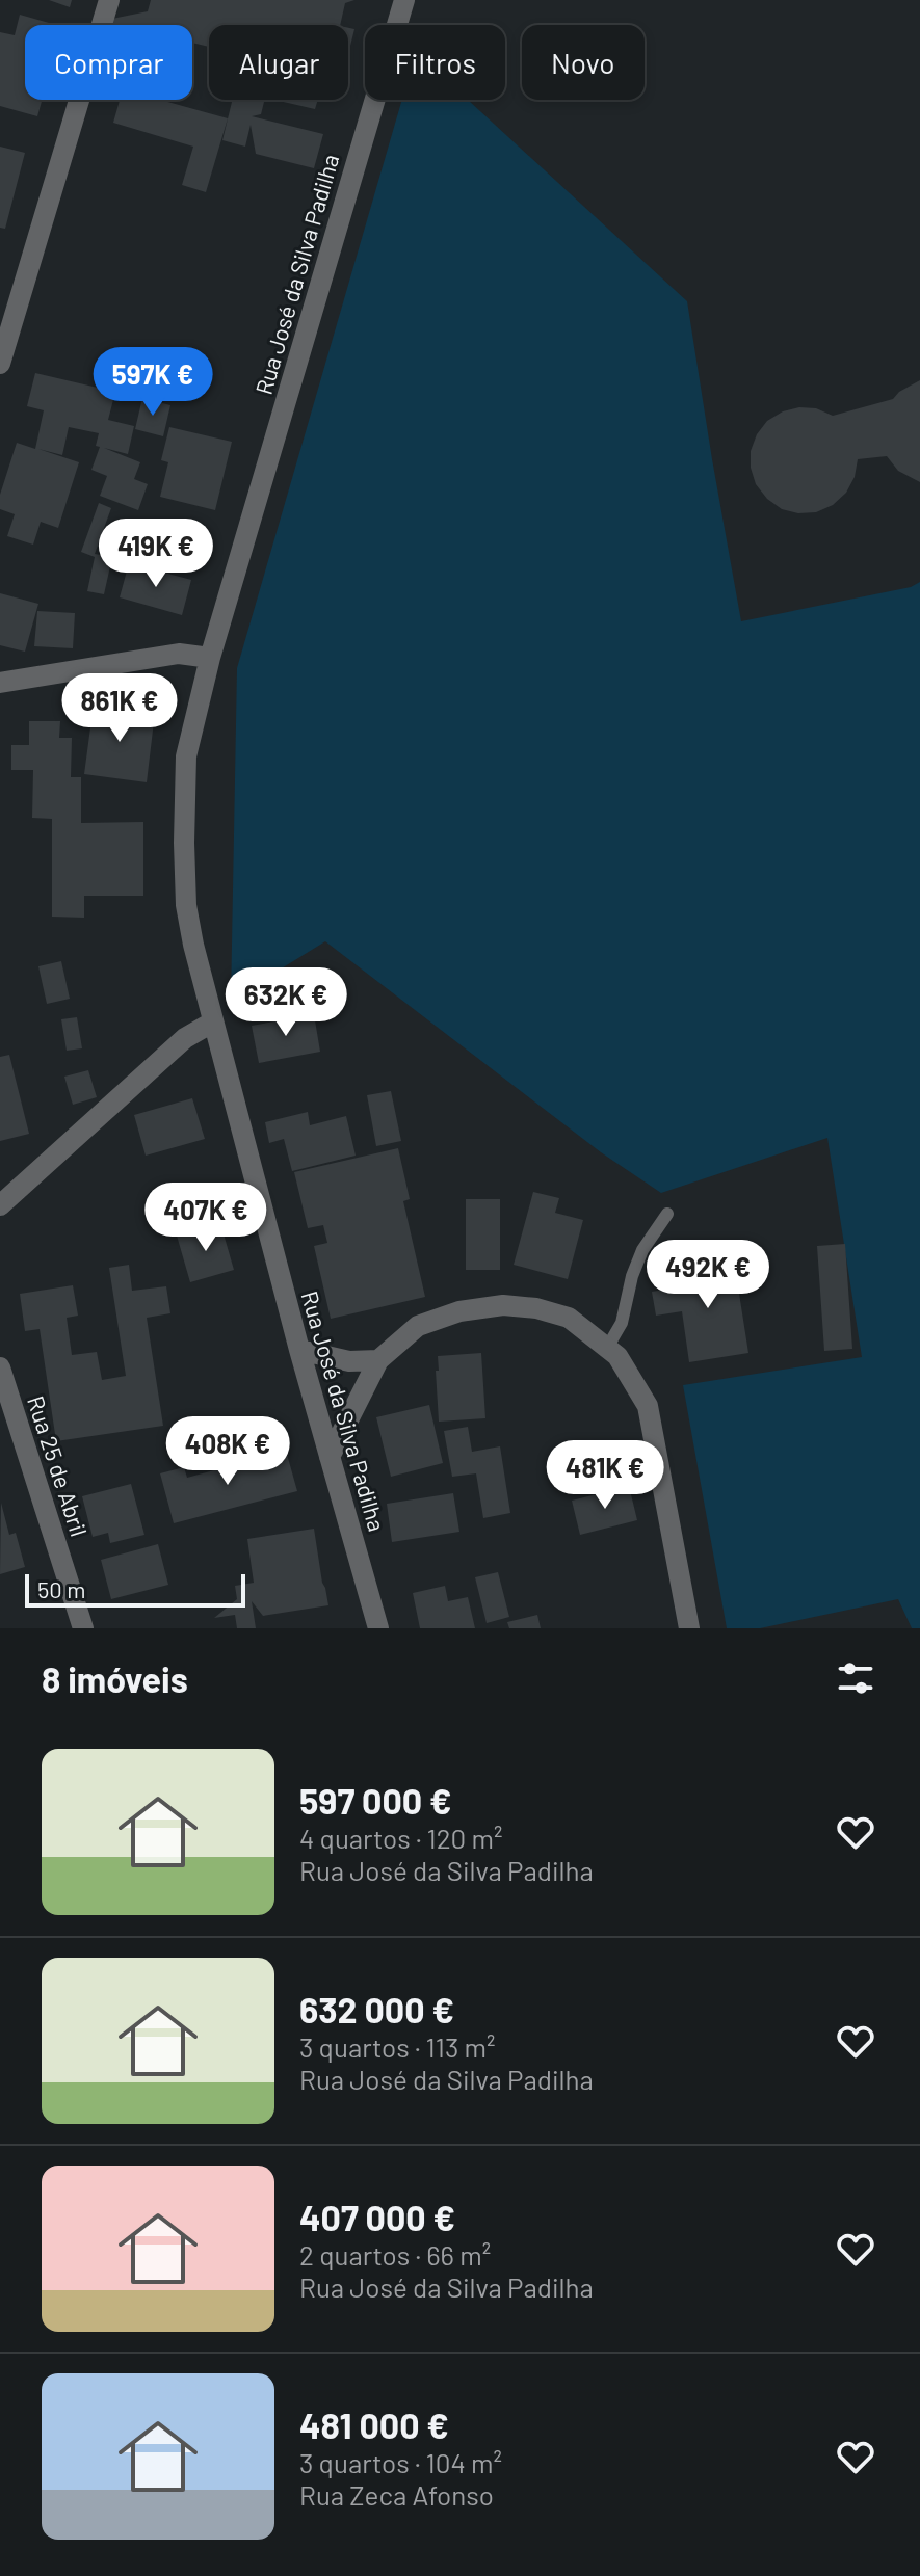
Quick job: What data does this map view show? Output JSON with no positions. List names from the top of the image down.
{
  "streets": {
    "street": ["Rua José da Silva Padilha", "Rua 25 de Abril"]
  },
  "scale_bar": "50 m",
  "page": {
    "chip": [
      "Comprar",
      "Alugar",
      "Filtros",
      "Novo"
    ],
    "price": [
      "597K €",
      "419K €",
      "861K €",
      "632K €",
      "407K €",
      "492K €",
      "408K €",
      "481K €"
    ],
    "scale": "50 m",
    "heading": "8 imóveis",
    "list": [
      {
        "name": "597 000 €",
        "note": "4 quartos · 120 m² · Rua José da Silva Padilha"
      },
      {
        "name": "632 000 €",
        "note": "3 quartos · 113 m² · Rua José da Silva Padilha"
      },
      {
        "name": "407 000 €",
        "note": "2 quartos · 66 m² · Rua José da Silva Padilha"
      },
      {
        "name": "481 000 €",
        "note": "3 quartos · 104 m² · Rua Zeca Afonso"
      }
    ]
  }
}
